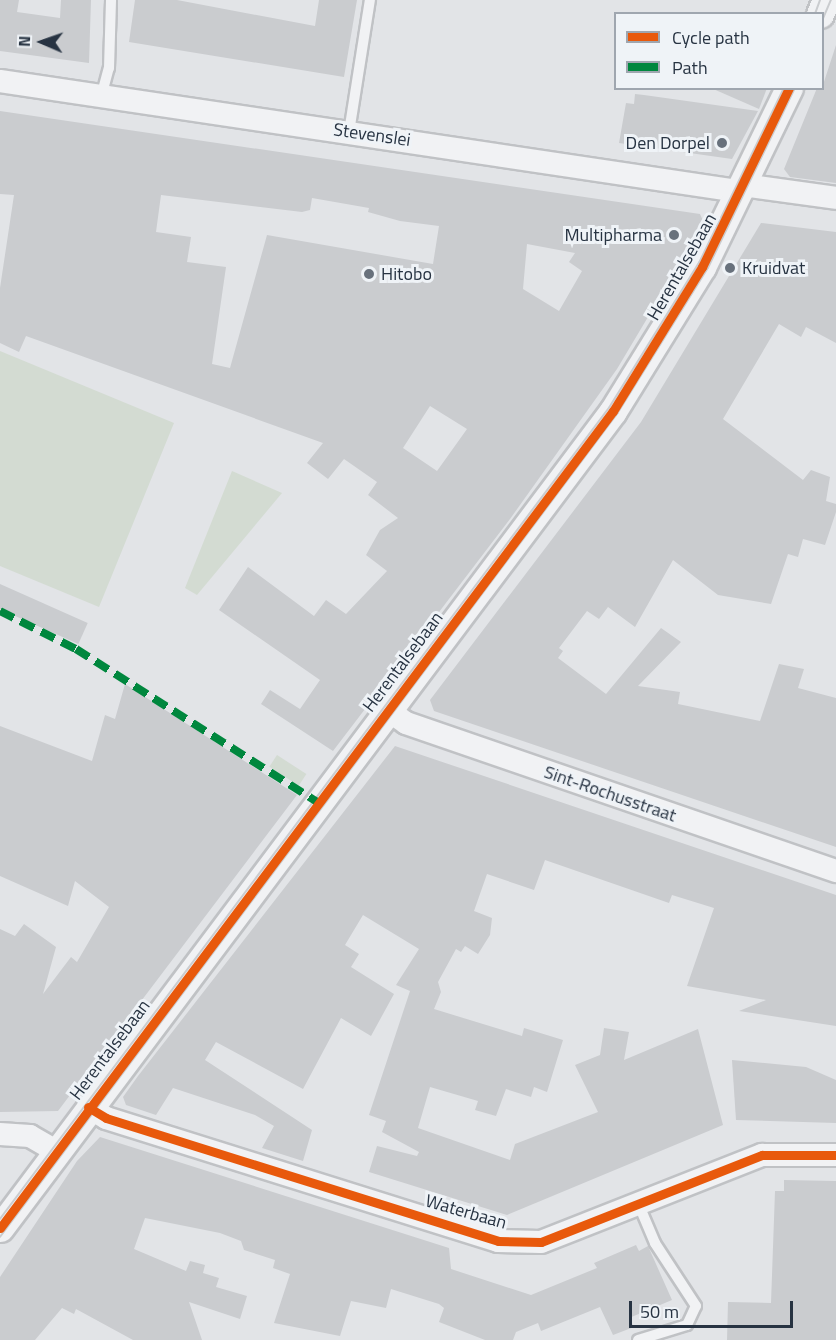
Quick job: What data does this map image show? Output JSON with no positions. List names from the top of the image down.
{
  "streets": {
    "street": [
      "Stevenslei",
      "Herentalsebaan",
      "Sint-Rochusstraat",
      "Waterbaan"
    ]
  },
  "crossings": [
    ["Stevenslei", "Herentalsebaan"],
    ["Herentalsebaan", "Sint-Rochusstraat"],
    ["Herentalsebaan", "Waterbaan"]
  ],
  "places": [
    "Den Dorpel",
    "Multipharma",
    "Kruidvat",
    "Hitobo"
  ],
  "legend": ["Cycle path", "Path"],
  "scale_bar": "50 m",
  "north": "left"
}
